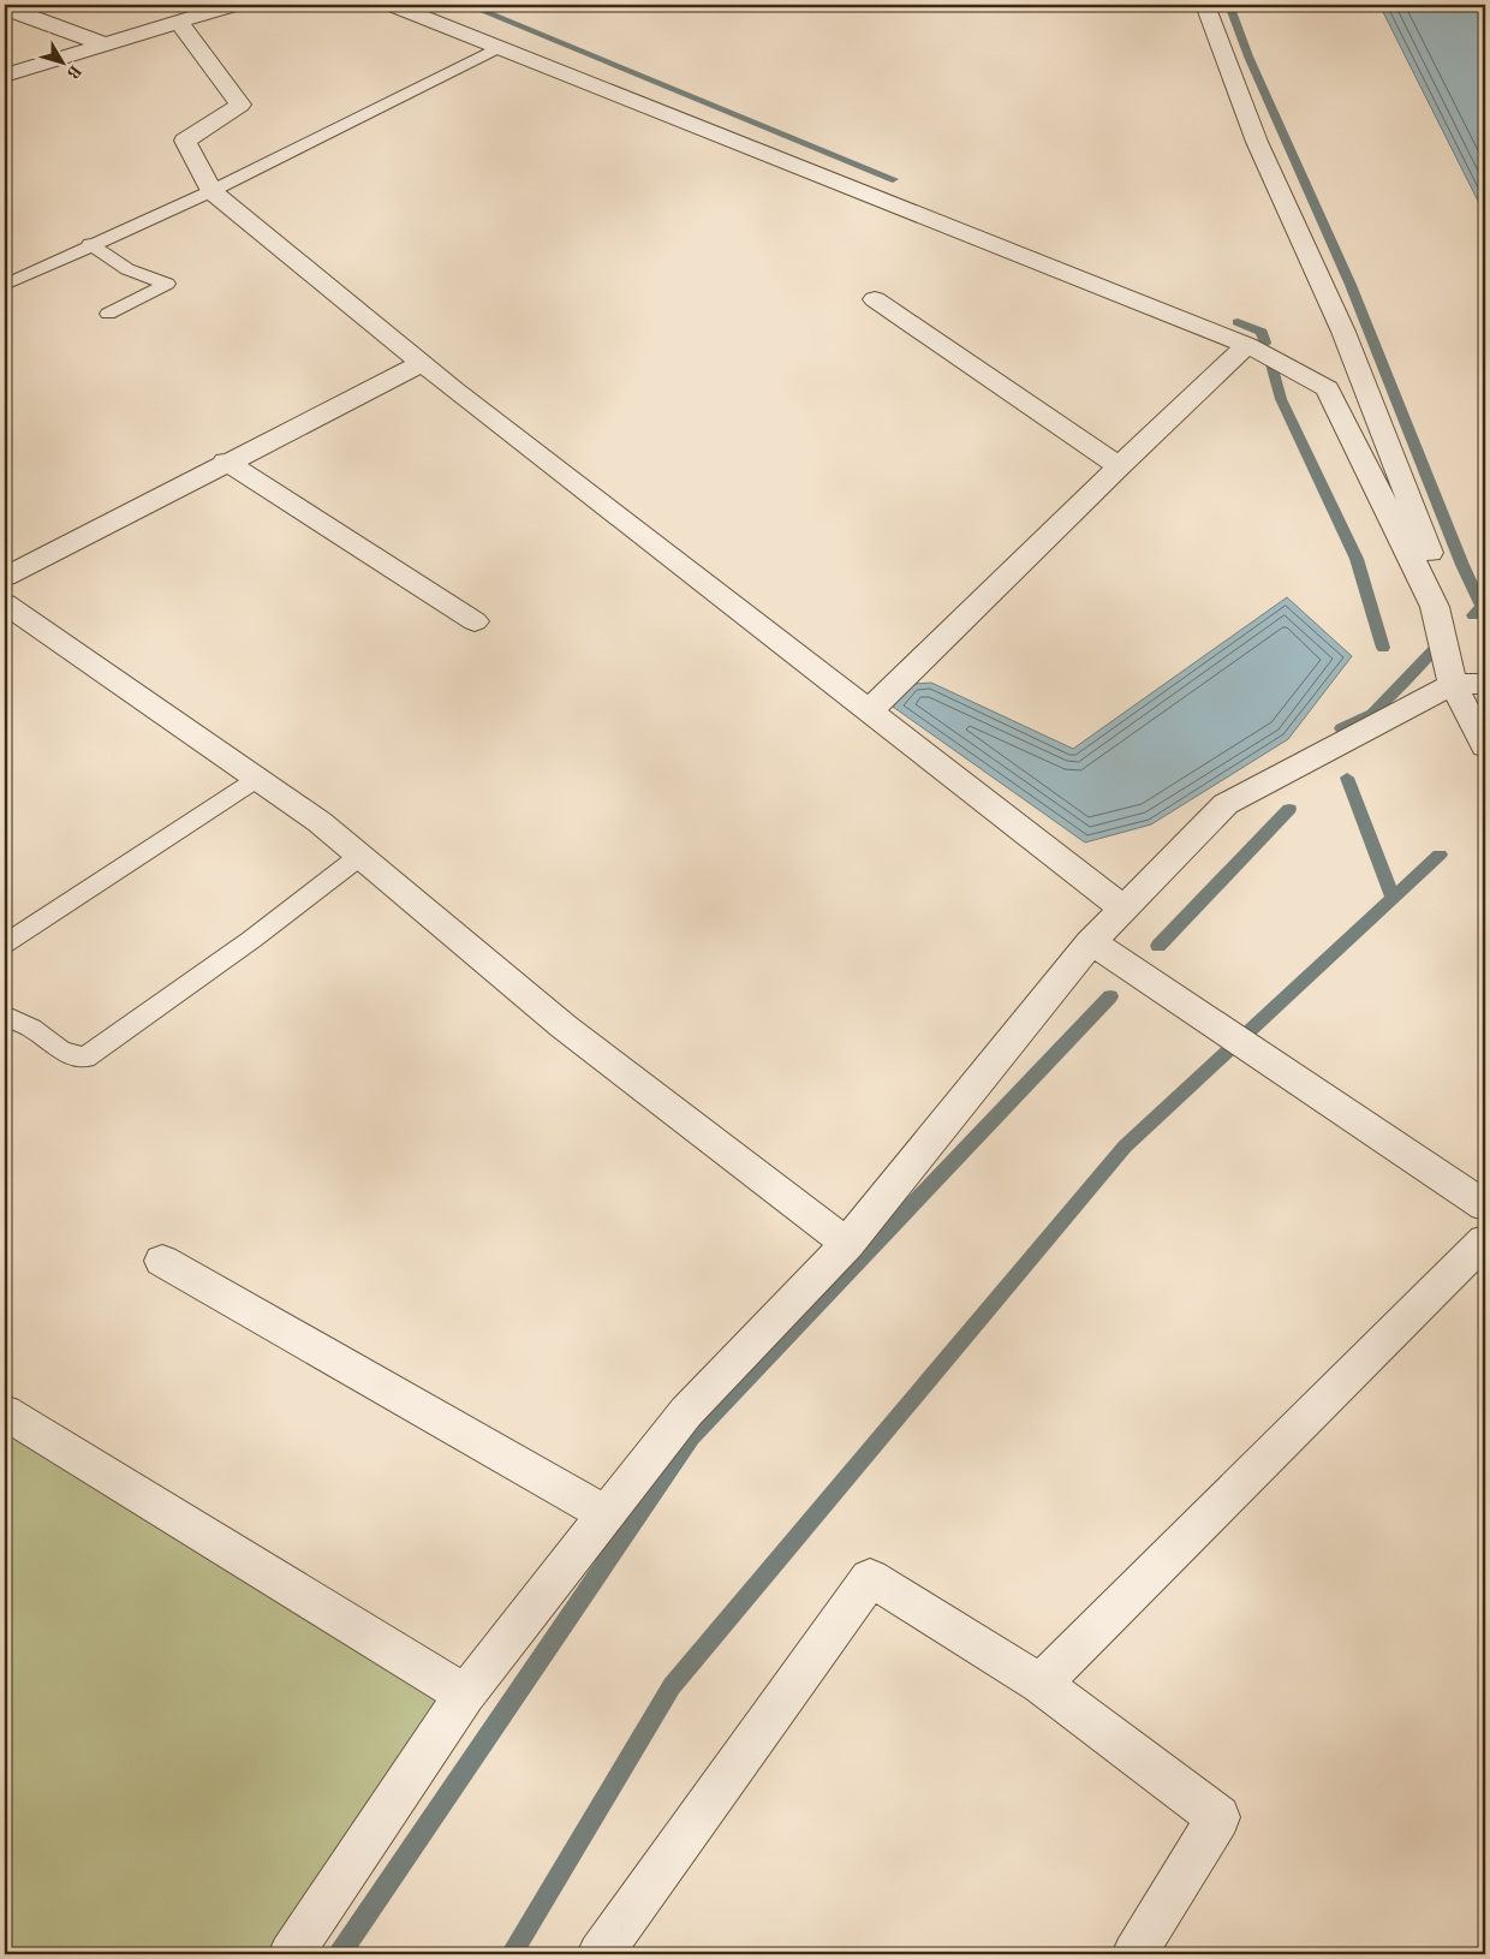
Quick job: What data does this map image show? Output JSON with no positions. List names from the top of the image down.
{
  "north": "bottom right"
}
